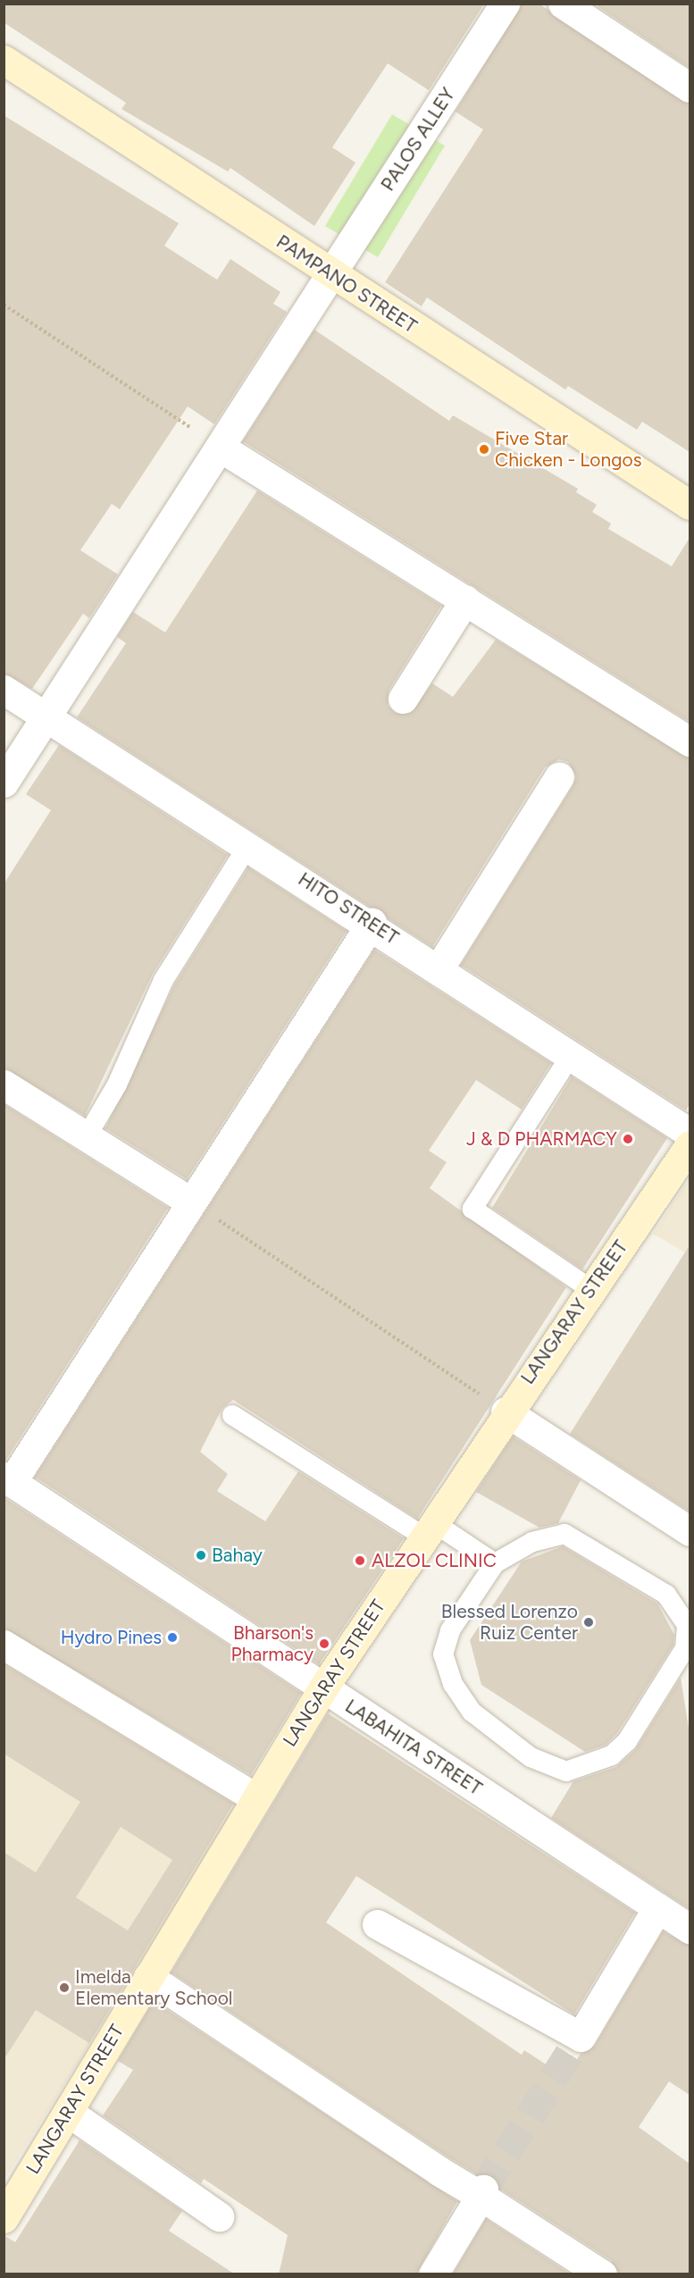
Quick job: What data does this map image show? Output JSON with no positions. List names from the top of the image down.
{
  "streets": {
    "street": [
      "PALOS ALLEY",
      "PAMPANO STREET",
      "HITO STREET",
      "LANGARAY STREET",
      "LABAHITA STREET"
    ]
  },
  "crossings": [
    ["PALOS ALLEY", "PAMPANO STREET"],
    ["PALOS ALLEY", "HITO STREET"],
    ["LANGARAY STREET", "LABAHITA STREET"]
  ],
  "places": [
    "Five Star Chicken - Longos",
    "J & D PHARMACY",
    "Bahay",
    "ALZOL CLINIC",
    "Blessed Lorenzo Ruiz Center",
    "Hydro Pines",
    "Bharson's Pharmacy",
    "Imelda Elementary School"
  ]
}
